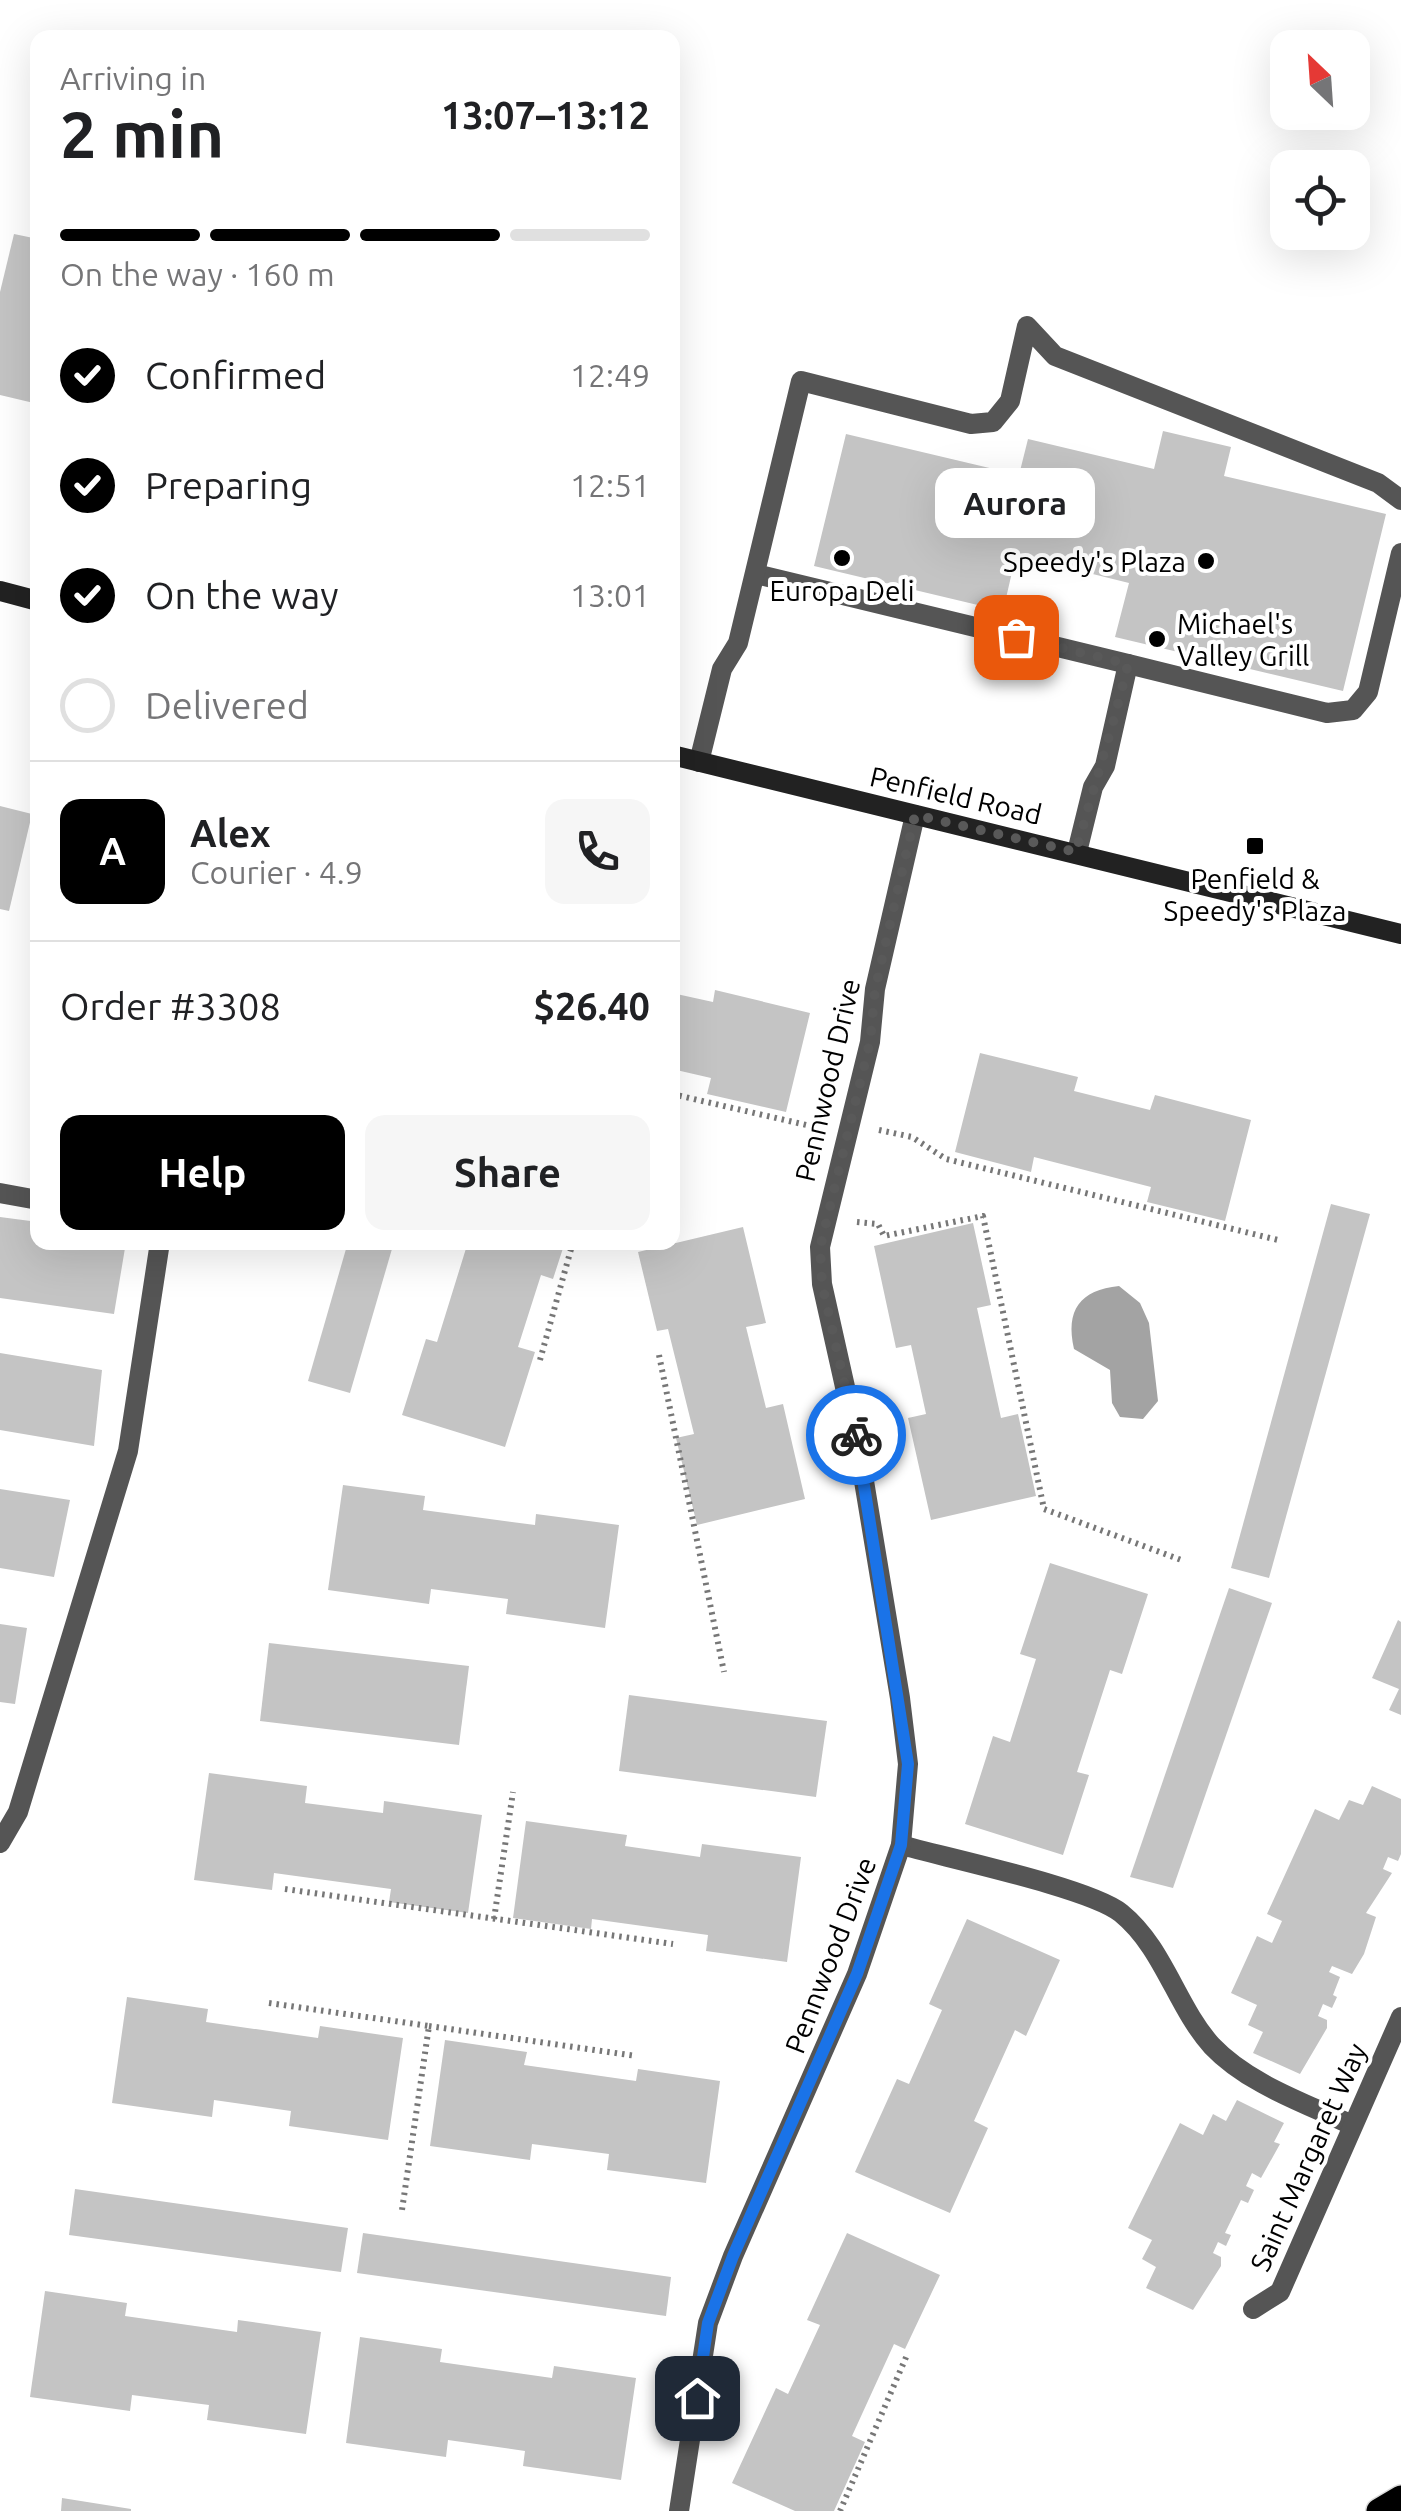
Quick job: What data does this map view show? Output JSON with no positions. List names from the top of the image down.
{
  "streets": {
    "street": ["Penfield Road", "Pennwood Drive", "Saint Margaret Way"]
  },
  "crossings": [
    ["Penfield Road", "Pennwood Drive"]
  ],
  "places": {
    "other": [
      "Europa Deli",
      "Speedy's Plaza",
      "Aurora",
      "Michael's Valley Grill"
    ],
    "transit": ["Penfield & Speedy's Plaza"]
  },
  "north": "top left",
  "page": {
    "heading": ["2 min", "Arriving in", "13:07–13:12"],
    "panel": [
      "Alex",
      "Courier · 4.9",
      "Order #3308",
      "$26.40"
    ],
    "bar": "On the way · 160 m",
    "list": [
      ["Confirmed", "12:49"],
      ["Preparing", "12:51"],
      ["On the way", "13:01"],
      "Delivered"
    ],
    "bubble": "Aurora",
    "round": "A",
    "buttons": ["Help", "Share"]
  }
}
